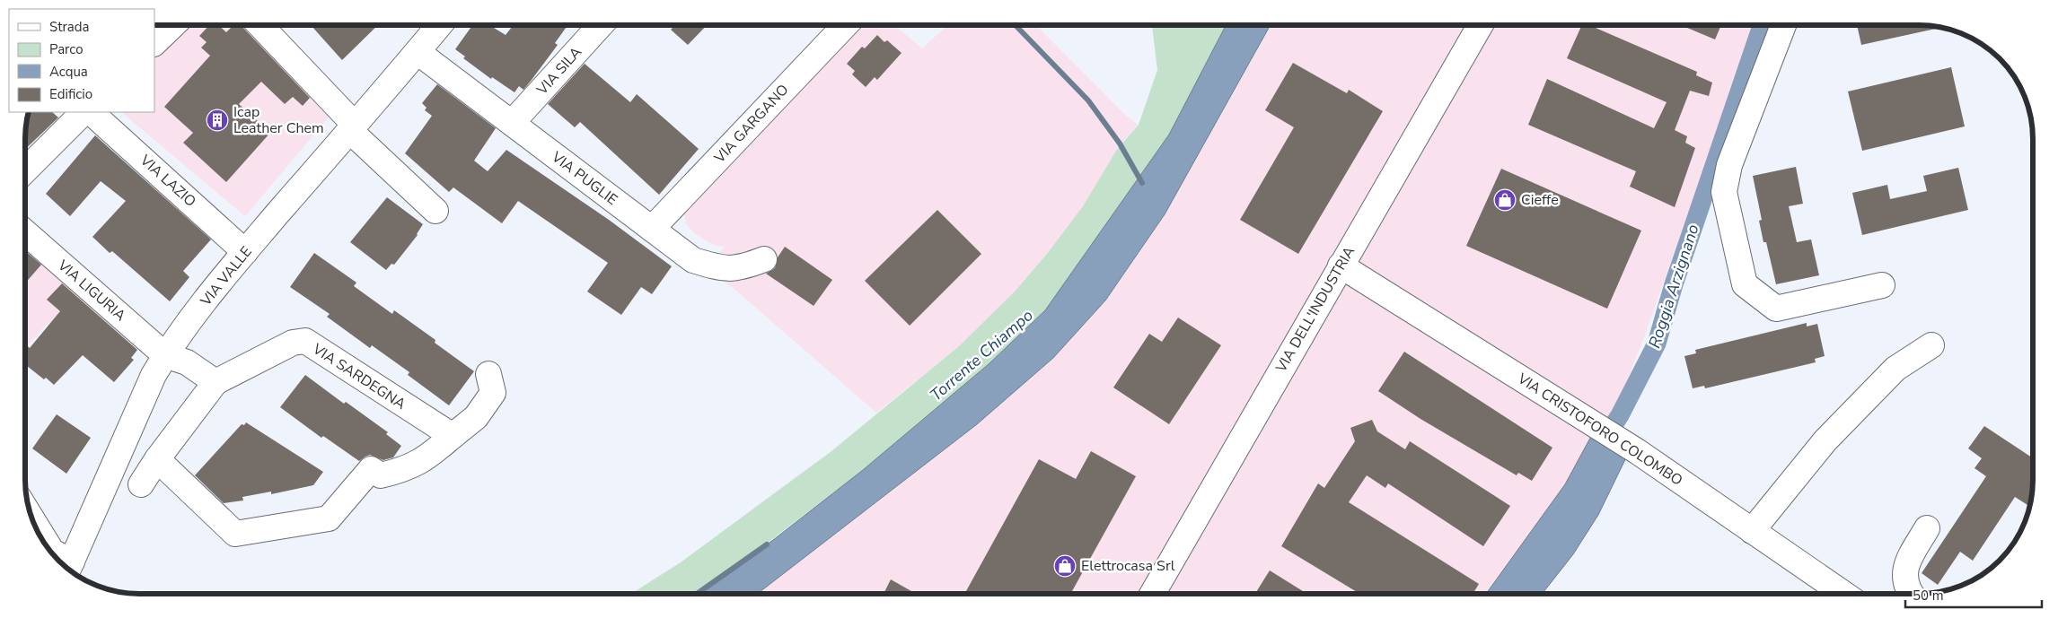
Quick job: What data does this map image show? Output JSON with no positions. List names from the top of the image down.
{
  "streets": {
    "street": [
      "VIA SILA",
      "VIA GARGANO",
      "VIA PUGLIE",
      "VIA LAZIO",
      "VIA VALLE",
      "VIA LIGURIA",
      "VIA DELL'INDUSTRIA",
      "VIA SARDEGNA",
      "VIA CRISTOFORO COLOMBO"
    ]
  },
  "crossings": [
    ["VIA SILA", "VIA PUGLIE"],
    ["VIA GARGANO", "VIA PUGLIE"],
    ["VIA PUGLIE", "VIA VALLE"],
    ["VIA LAZIO", "VIA VALLE"],
    ["VIA VALLE", "VIA LIGURIA"],
    ["VIA DELL'INDUSTRIA", "VIA CRISTOFORO COLOMBO"]
  ],
  "water": ["Roggia Arzignano", "Torrente Chiampo"],
  "places": {
    "building": ["Icap Leather Chem"],
    "shop": ["Cieffe", "Elettrocasa Srl"]
  },
  "legend": [
    "Strada",
    "Parco",
    "Acqua",
    "Edificio"
  ],
  "scale_bar": "50 m"
}
